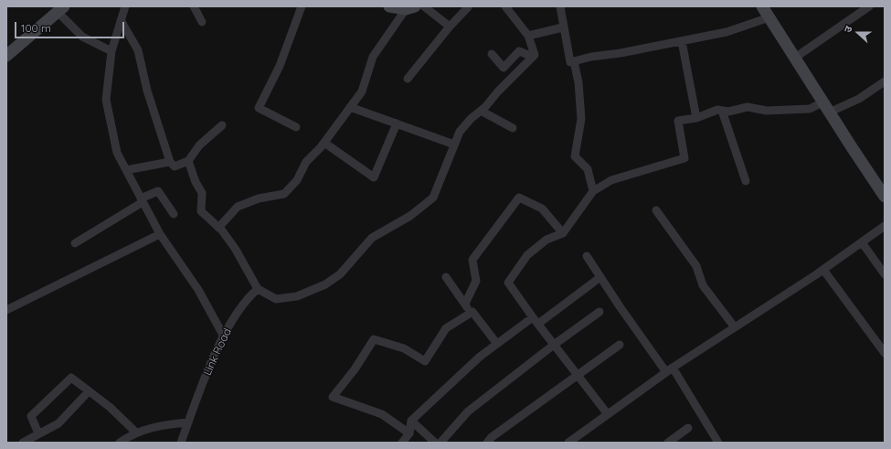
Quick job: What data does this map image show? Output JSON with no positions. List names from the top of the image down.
{
  "streets": {
    "street": ["Link Road"]
  },
  "scale_bar": "100 m",
  "north": "left"
}
